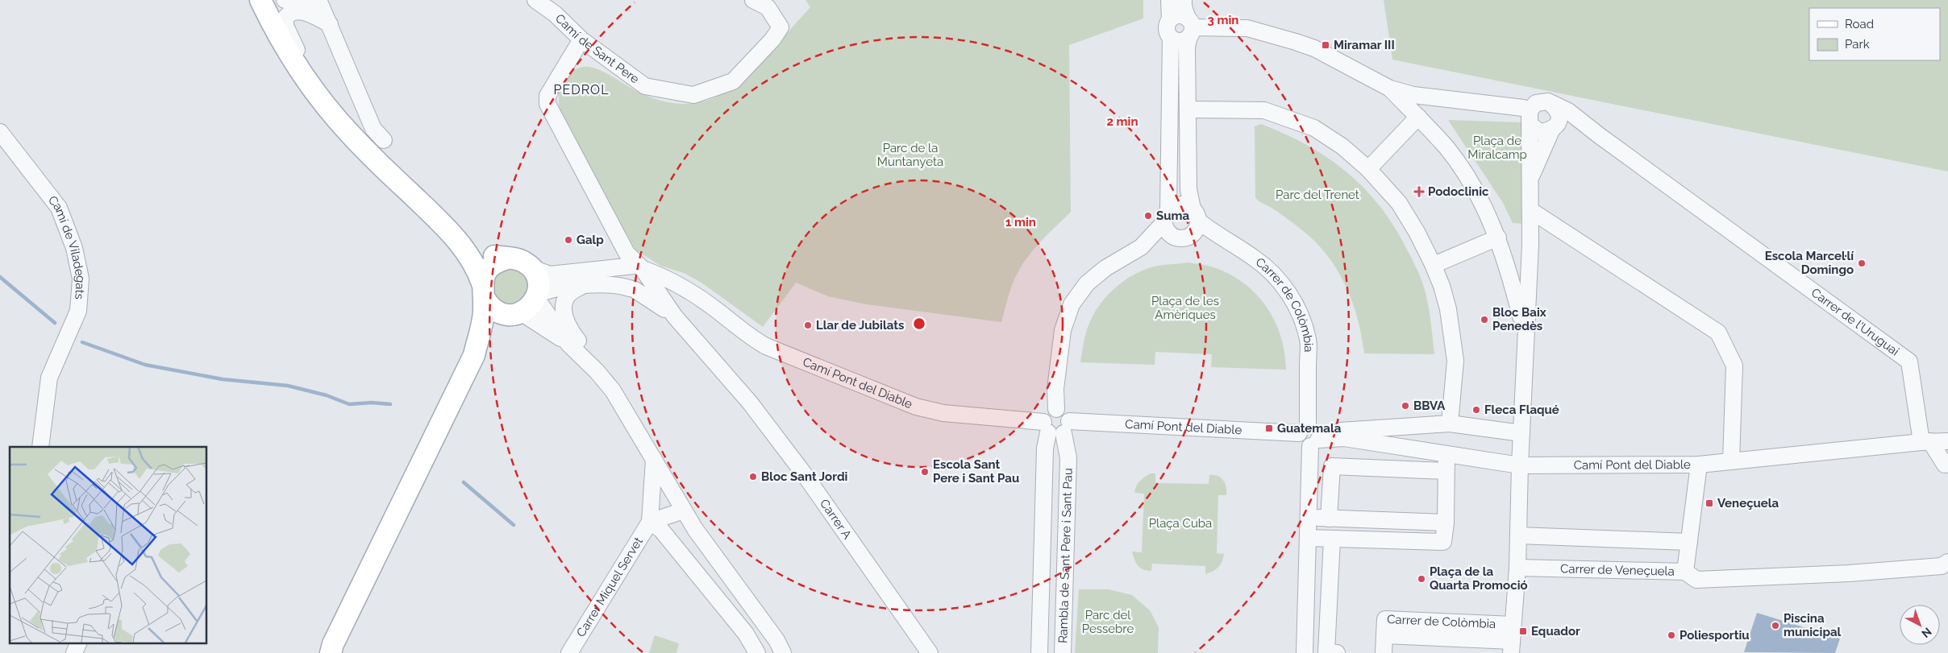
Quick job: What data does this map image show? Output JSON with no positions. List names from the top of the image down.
{
  "streets": {
    "street": [
      "Camí de Sant Pere",
      "Camí de Viladegats",
      "Carrer de Colòmbia",
      "Carrer de l'Uruguai",
      "Camí Pont del Diable",
      "Carrer A",
      "Rambla de Sant Pere i Sant Pau",
      "Carrer de Veneçuela",
      "Carrer Miquel Servet"
    ]
  },
  "crossings": [
    ["Carrer de Colòmbia", "Camí Pont del Diable"],
    ["Carrer de l'Uruguai", "Camí Pont del Diable"],
    ["Camí Pont del Diable", "Carrer A"],
    ["Camí Pont del Diable", "Rambla de Sant Pere i Sant Pau"],
    ["Camí Pont del Diable", "Carrer de Veneçuela"]
  ],
  "districts": ["PEDROL"],
  "parks": [
    "Plaça de Miralcamp",
    "Parc de la Muntanyeta",
    "Parc del Trenet",
    "Plaça de les Amèriques",
    "Plaça Cuba",
    "Parc del Pessebre"
  ],
  "places": {
    "transit": [
      "Miramar III",
      "Guatemala",
      "Veneçuela",
      "Equador"
    ],
    "health": ["Podoclinic"],
    "other": [
      "Suma",
      "Galp",
      "Escola Marcel·lí Domingo",
      "Bloc Baix Penedès",
      "Llar de Jubilats",
      "BBVA",
      "Fleca Flaqué",
      "Escola Sant Pere i Sant Pau",
      "Bloc Sant Jordi",
      "Plaça de la Quarta Promoció",
      "Piscina municipal",
      "Poliesportiu"
    ]
  },
  "legend": ["Road", "Park"],
  "north": "bottom right",
  "rings": ["3 min", "2 min", "1 min"]
}
